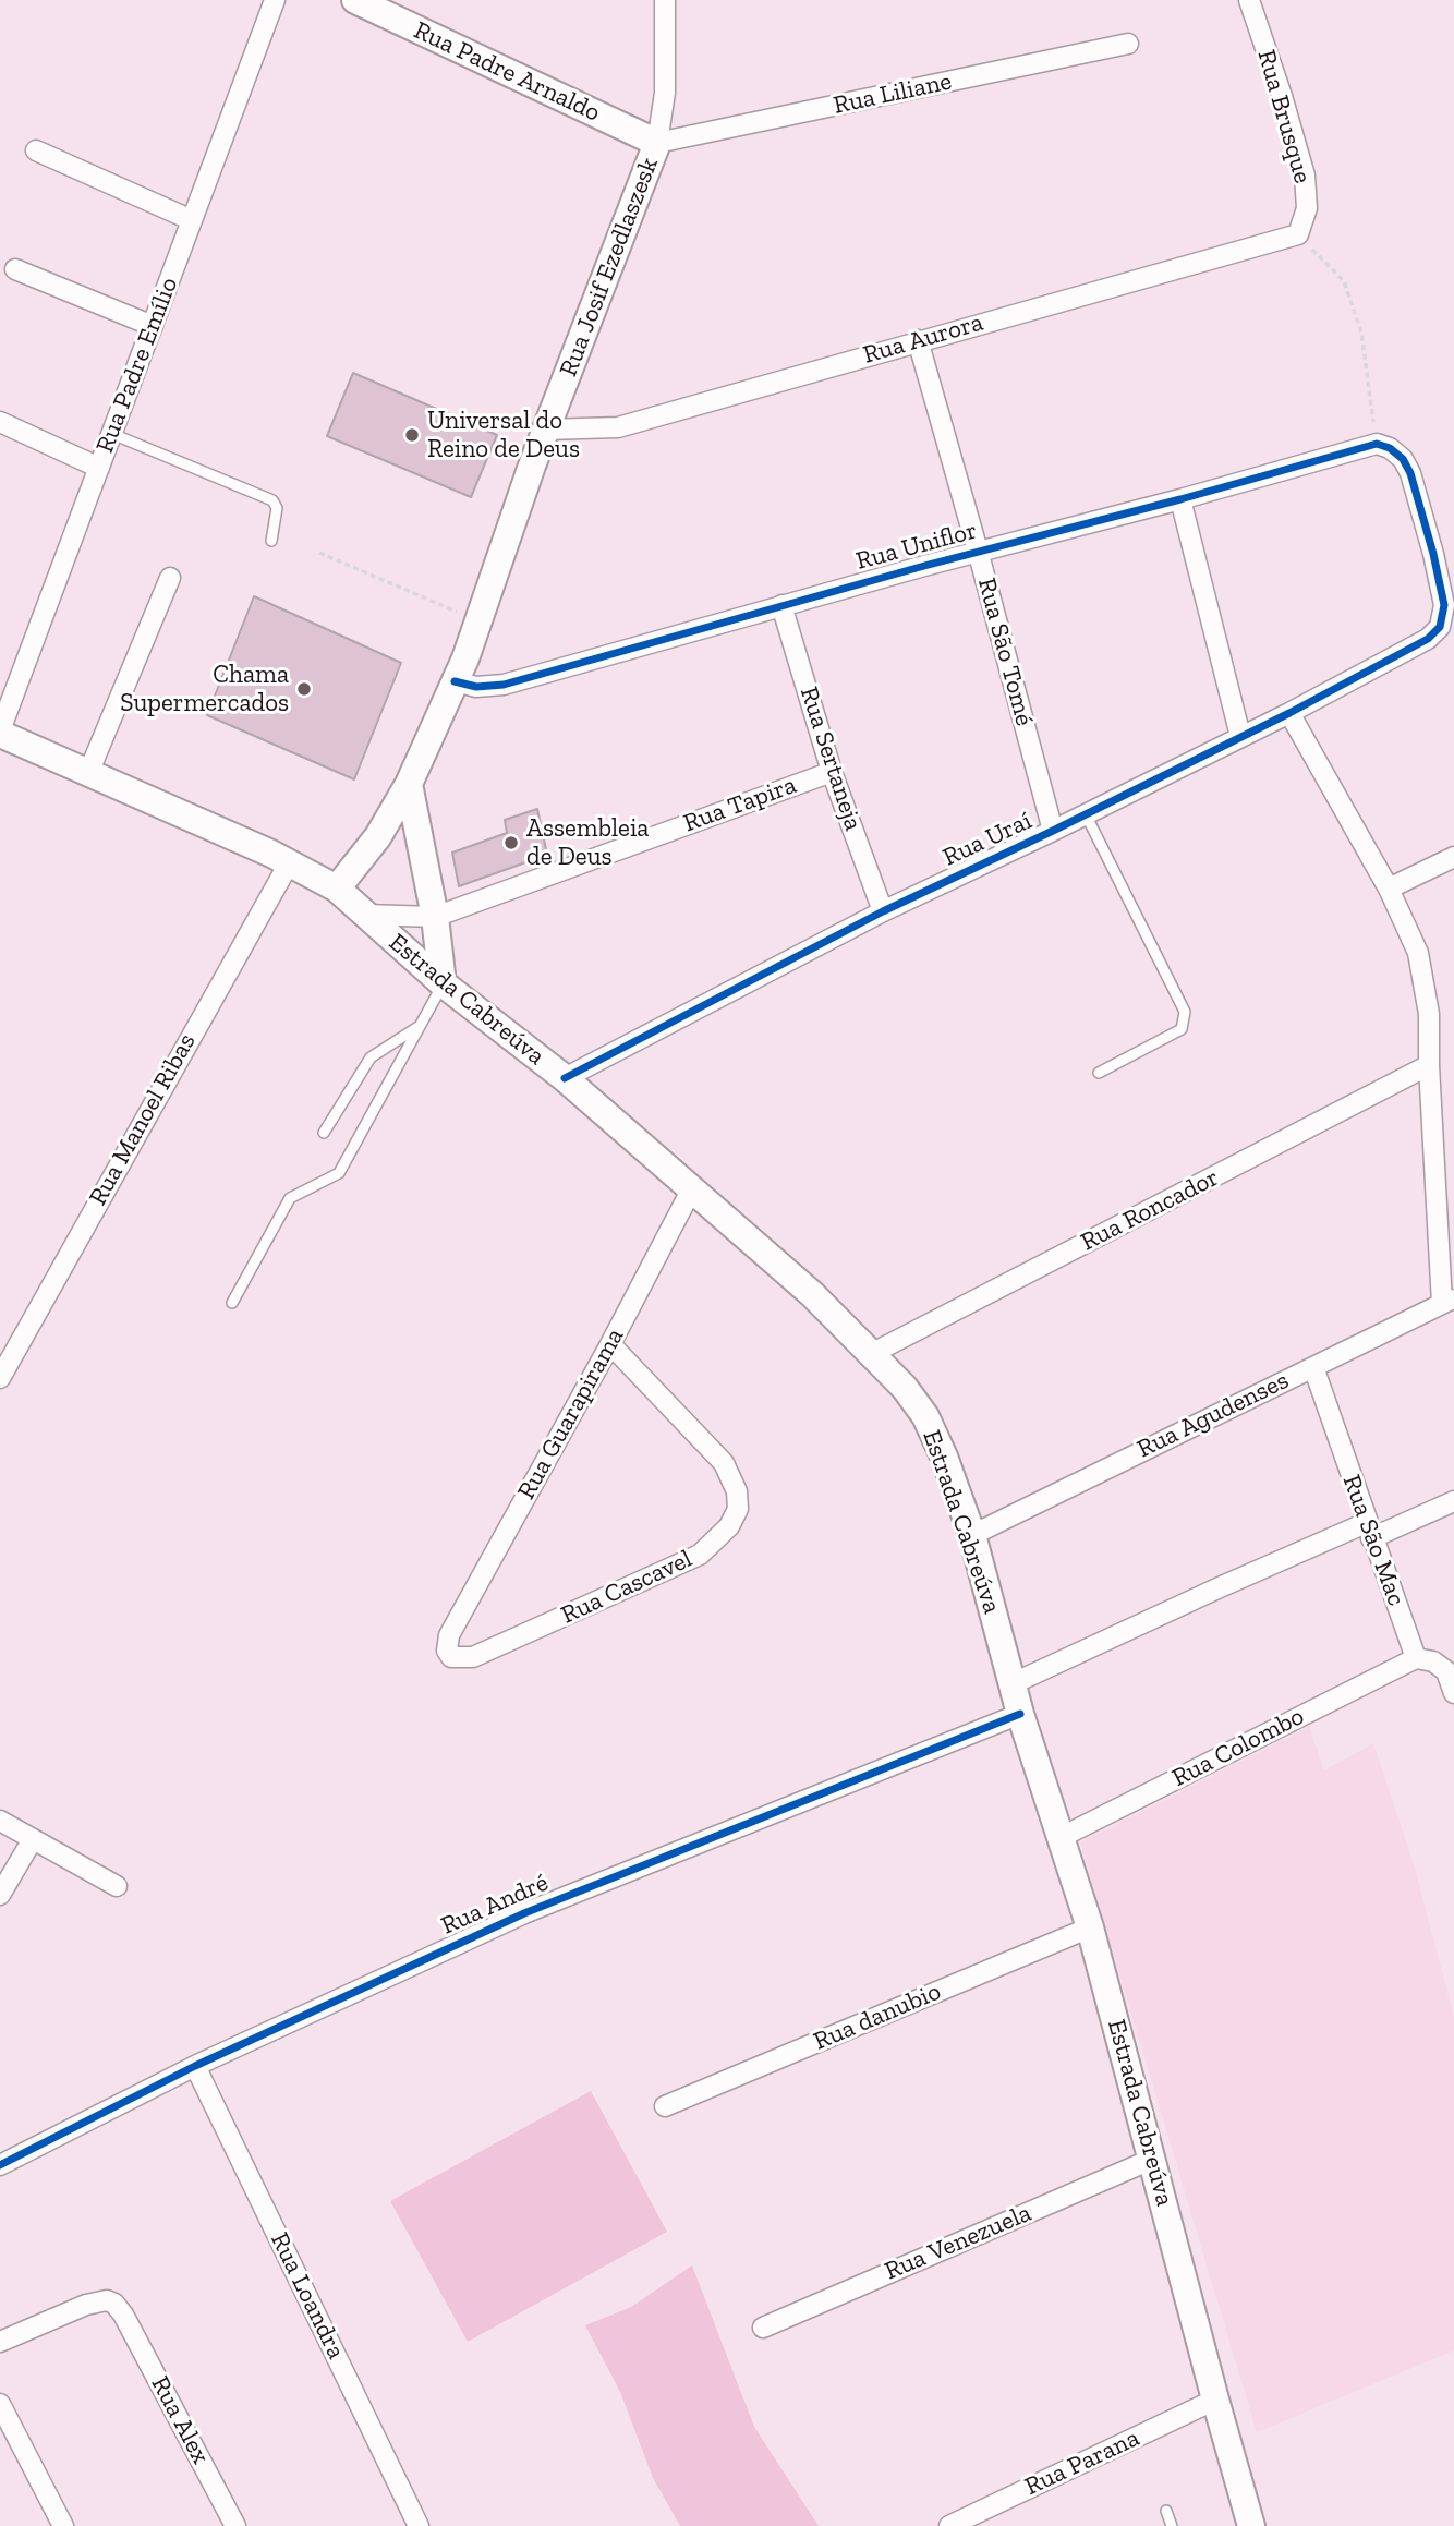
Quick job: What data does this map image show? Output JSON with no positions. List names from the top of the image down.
{
  "streets": {
    "main road": ["Rua Padre Arnaldo", "Rua Josif Ezedlaszesk", "Estrada Cabreúva"],
    "street": [
      "Rua Liliane",
      "Rua Brusque",
      "Rua Aurora",
      "Rua Padre Emílio",
      "Rua Uniflor",
      "Rua São Tomé",
      "Rua Sertaneja",
      "Rua Tapira",
      "Rua Uraí",
      "Rua Manoel Ribas",
      "Rua Roncador",
      "Rua Guarapirama",
      "Rua Agudenses",
      "Rua São Mac",
      "Rua Cascavel",
      "Rua Colombo",
      "Rua André",
      "Rua danubio",
      "Rua Venezuela",
      "Rua Loandra",
      "Rua Alex",
      "Rua Parana"
    ]
  },
  "crossings": [
    ["Rua Padre Arnaldo", "Rua Liliane"],
    ["Rua Padre Arnaldo", "Rua Josif Ezedlaszesk"],
    ["Rua Liliane", "Rua Josif Ezedlaszesk"],
    ["Rua Brusque", "Rua Aurora"],
    ["Rua Josif Ezedlaszesk", "Rua Aurora"],
    ["Rua Josif Ezedlaszesk", "Rua Uniflor"],
    ["Rua Josif Ezedlaszesk", "Estrada Cabreúva"],
    ["Rua Aurora", "Rua São Tomé"],
    ["Rua Padre Emílio", "Estrada Cabreúva"],
    ["Rua Uniflor", "Rua São Tomé"],
    ["Rua Uniflor", "Rua Sertaneja"],
    ["Rua Uniflor", "Rua Uraí"],
    ["Rua São Tomé", "Rua Uraí"],
    ["Rua Sertaneja", "Rua Tapira"],
    ["Rua Sertaneja", "Rua Uraí"],
    ["Rua Uraí", "Estrada Cabreúva"],
    ["Estrada Cabreúva", "Rua Manoel Ribas"],
    ["Estrada Cabreúva", "Rua Roncador"],
    ["Estrada Cabreúva", "Rua Guarapirama"],
    ["Estrada Cabreúva", "Rua Agudenses"],
    ["Estrada Cabreúva", "Rua Colombo"],
    ["Estrada Cabreúva", "Rua André"],
    ["Estrada Cabreúva", "Rua danubio"],
    ["Estrada Cabreúva", "Rua Venezuela"],
    ["Estrada Cabreúva", "Rua Parana"],
    ["Rua Guarapirama", "Rua Cascavel"],
    ["Rua Agudenses", "Rua São Mac"],
    ["Rua São Mac", "Rua Colombo"],
    ["Rua André", "Rua Loandra"]
  ],
  "places": ["Universal do Reino de Deus", "Chama Supermercados", "Assembleia de Deus"]
}
